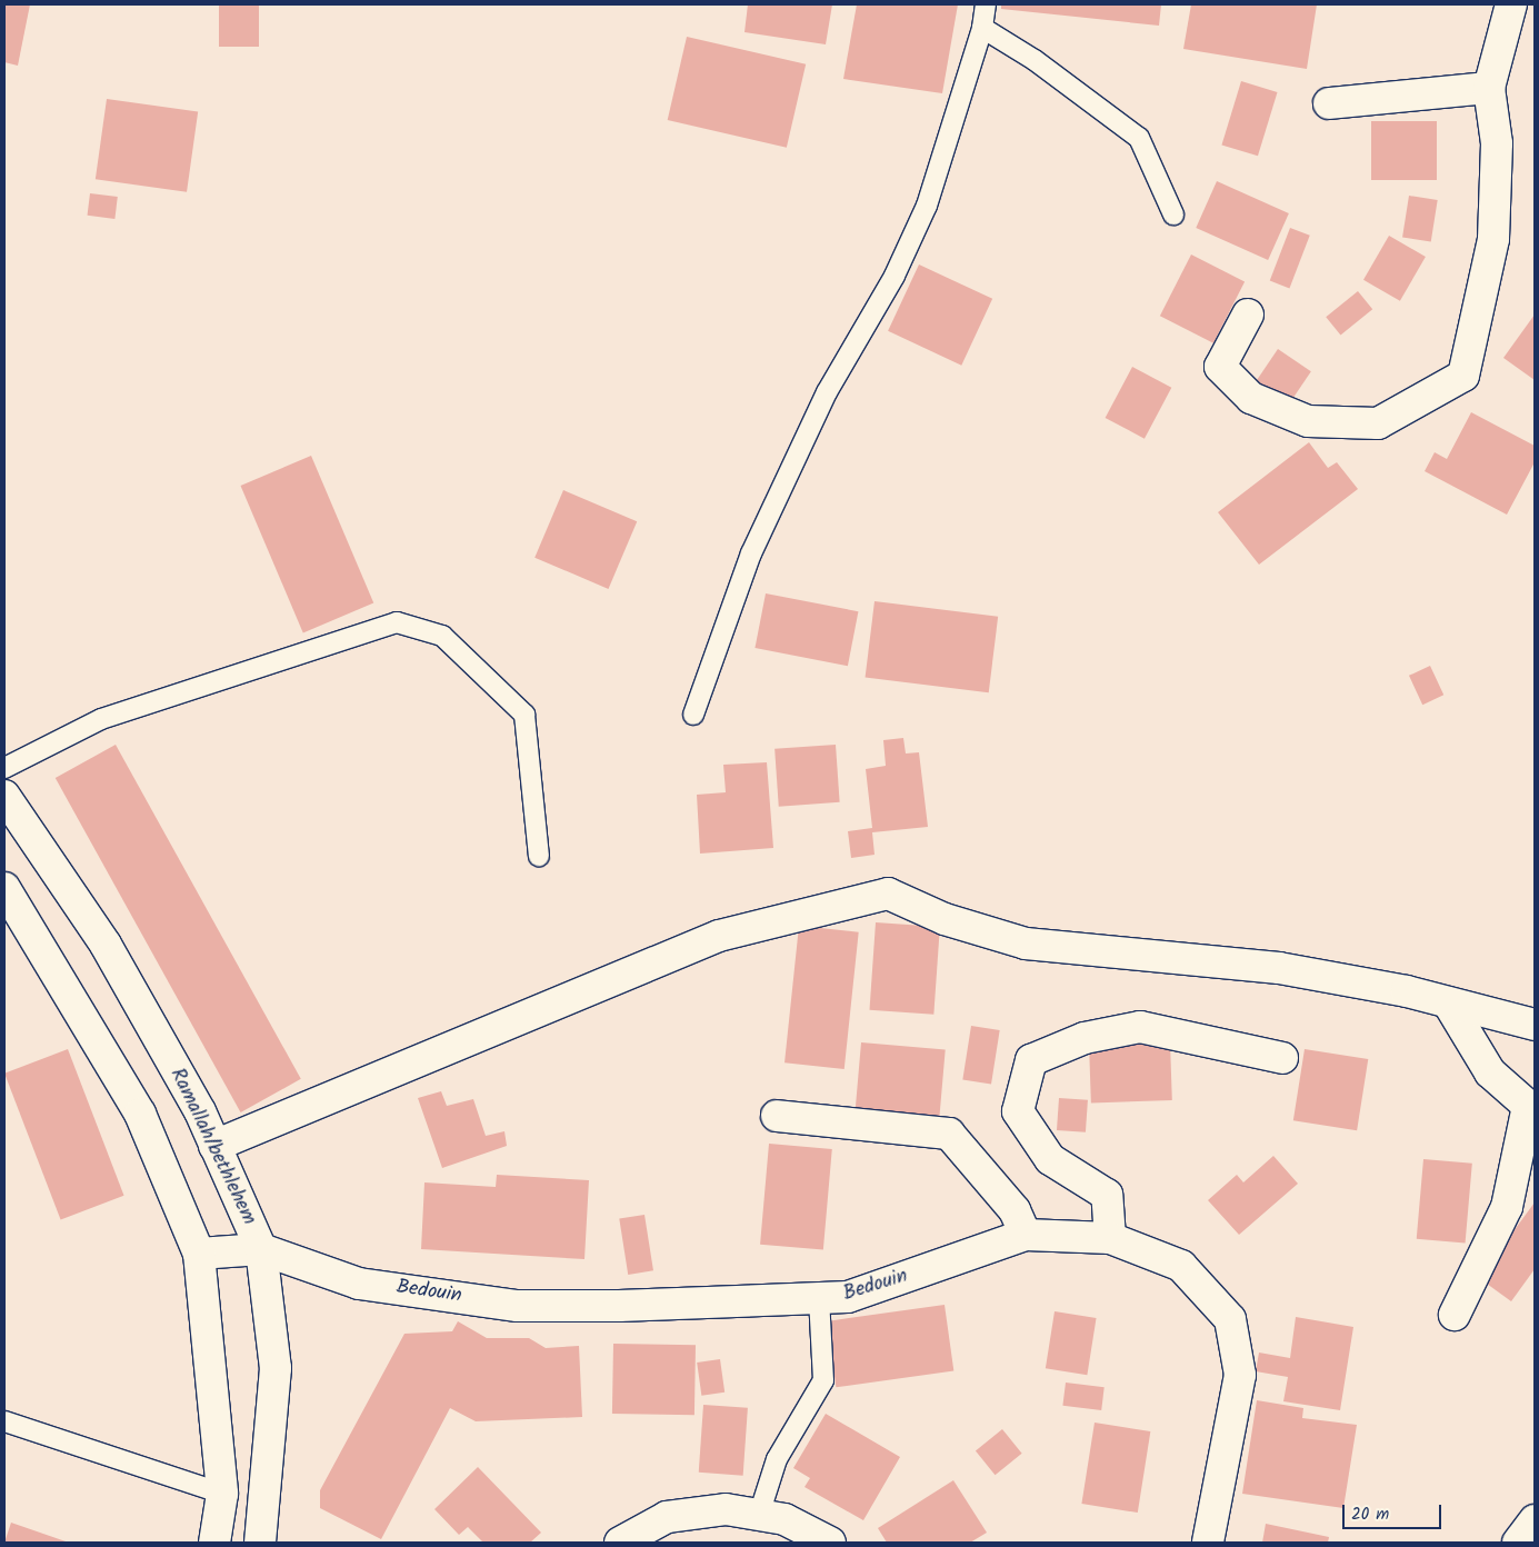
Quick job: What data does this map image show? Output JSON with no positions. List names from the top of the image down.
{
  "streets": {
    "street": ["Ramallah/bethlehem", "Bedouin"]
  },
  "crossings": [
    ["Ramallah/bethlehem", "Bedouin"]
  ],
  "scale_bar": "20 m"
}
